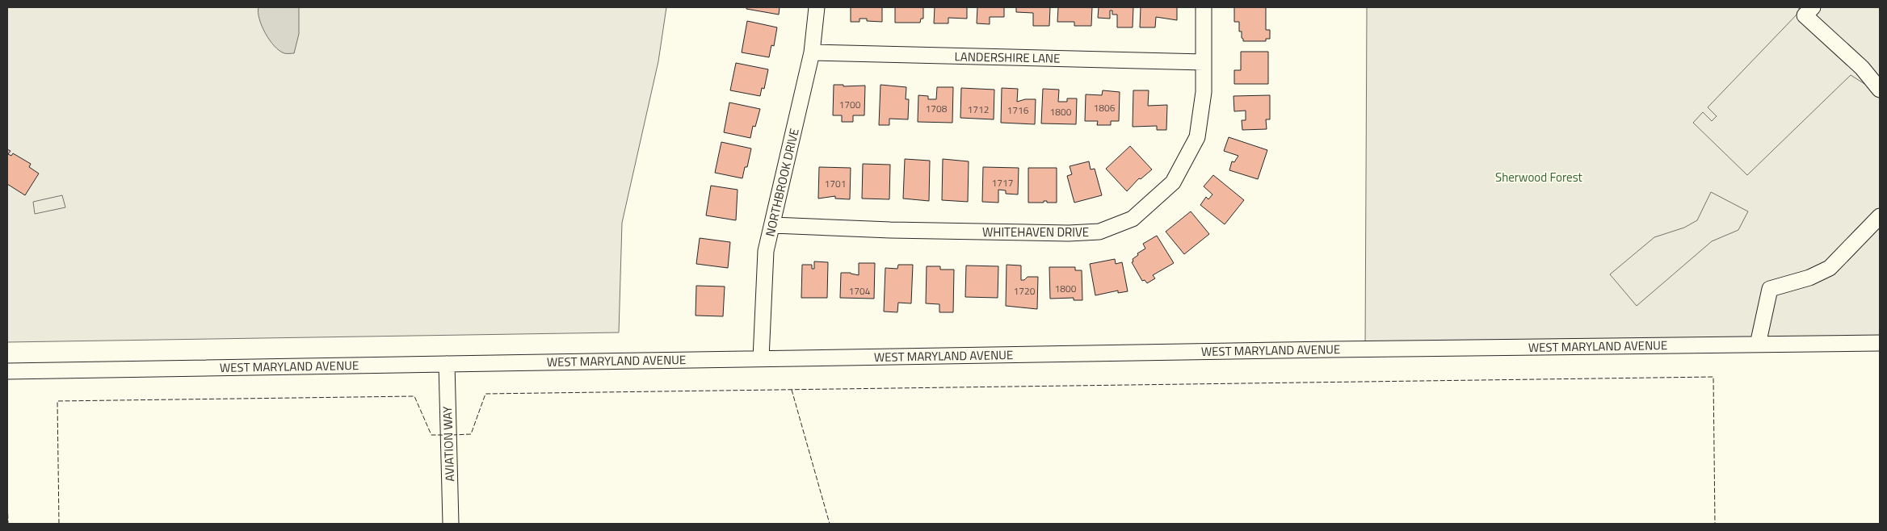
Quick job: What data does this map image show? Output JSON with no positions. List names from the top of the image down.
{
  "streets": {
    "street": [
      "LANDERSHIRE LANE",
      "NORTHBROOK DRIVE",
      "WHITEHAVEN DRIVE",
      "WEST MARYLAND AVENUE",
      "AVIATION WAY"
    ]
  },
  "crossings": [
    ["LANDERSHIRE LANE", "NORTHBROOK DRIVE"],
    ["LANDERSHIRE LANE", "WHITEHAVEN DRIVE"],
    ["NORTHBROOK DRIVE", "WHITEHAVEN DRIVE"],
    ["NORTHBROOK DRIVE", "WEST MARYLAND AVENUE"],
    ["WEST MARYLAND AVENUE", "AVIATION WAY"]
  ],
  "parks": ["Sherwood Forest"],
  "house_numbers": [
    "1700",
    "1806",
    "1708",
    "1712",
    "1716",
    "1800",
    "1717",
    "1701",
    "1800",
    "1704",
    "1720"
  ]
}
